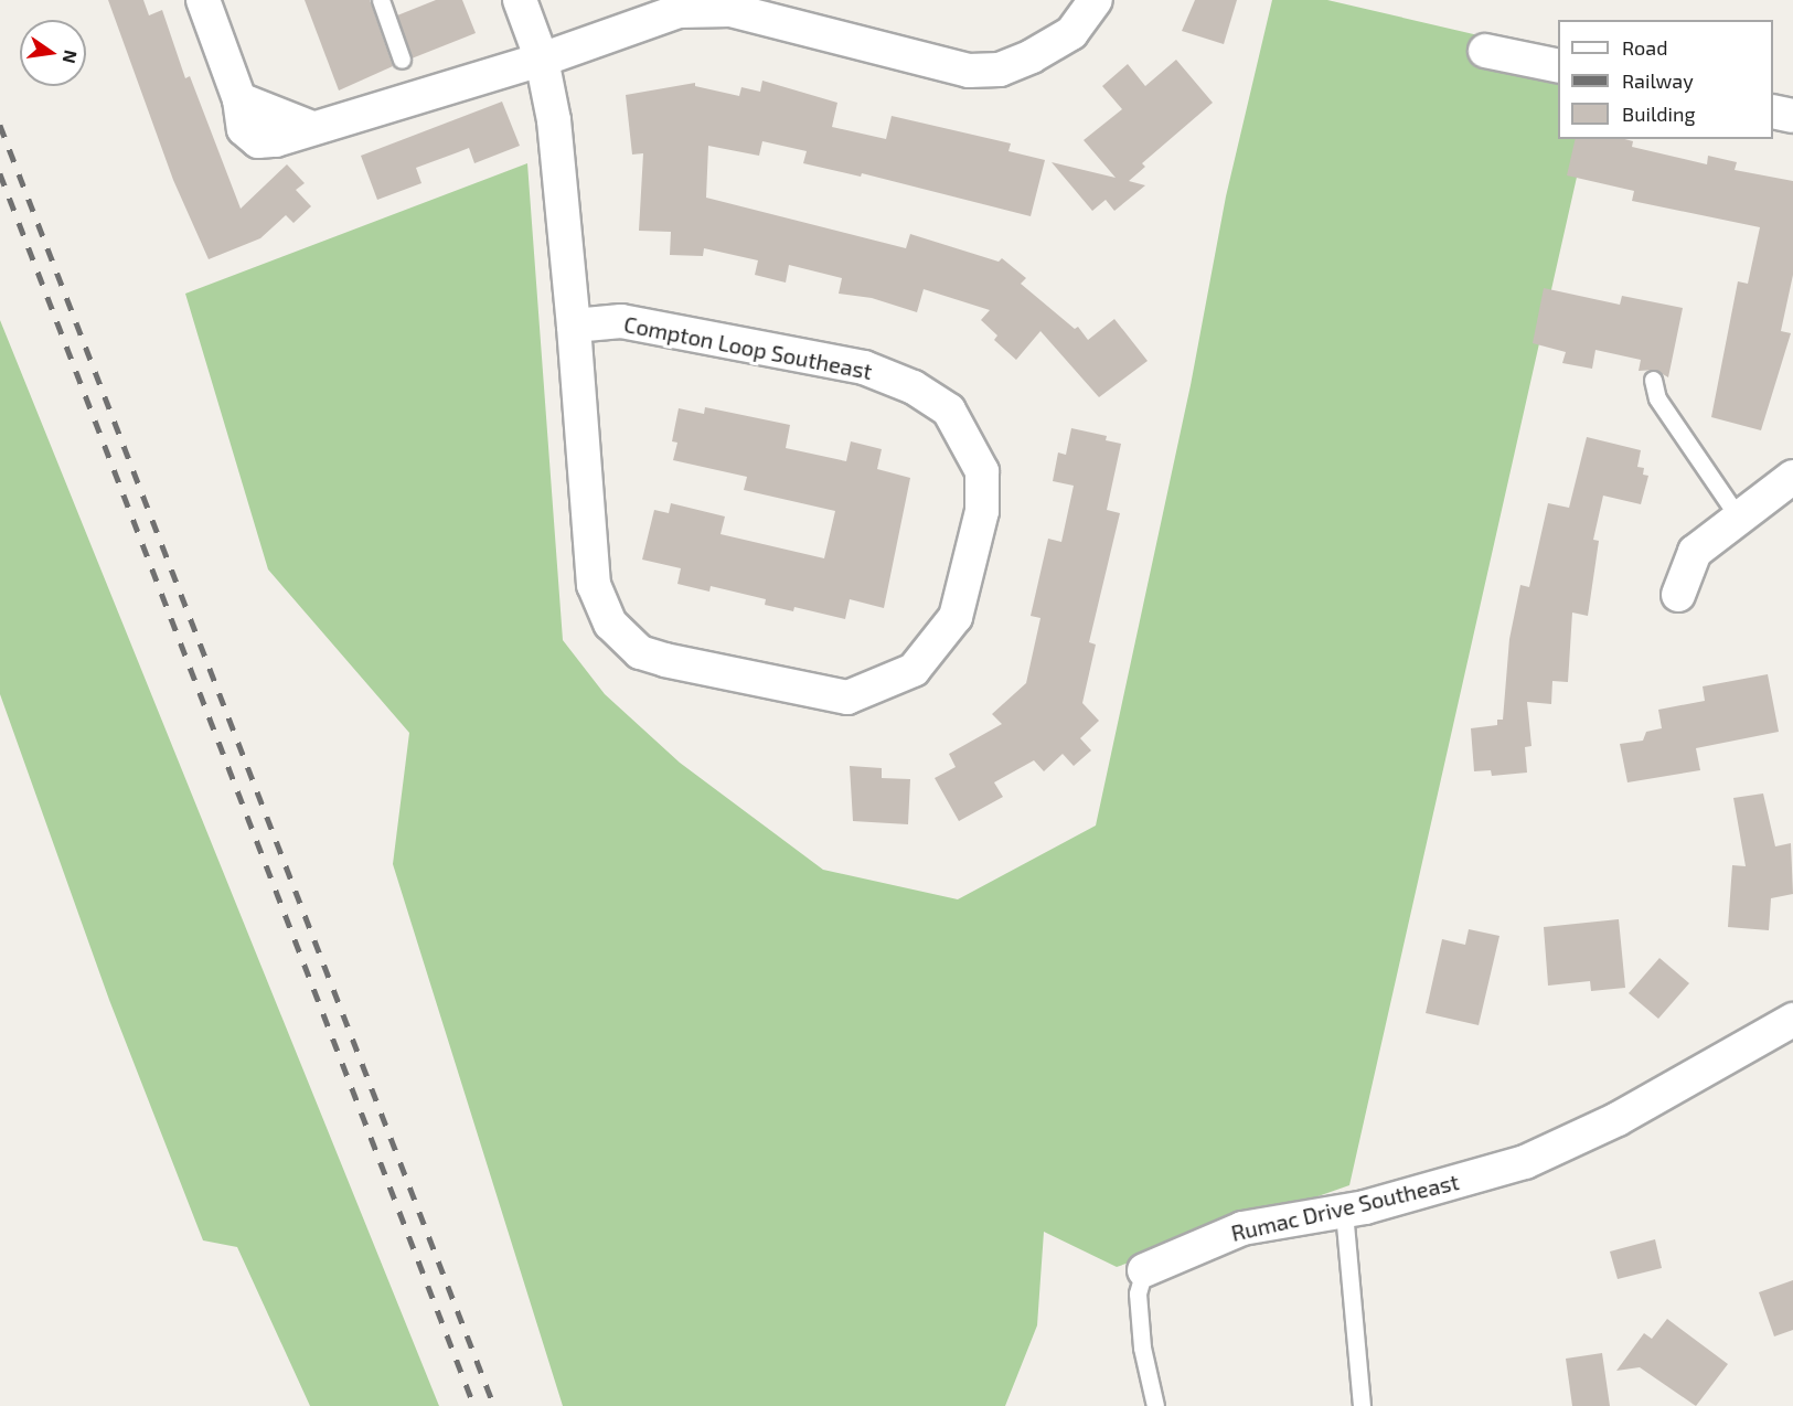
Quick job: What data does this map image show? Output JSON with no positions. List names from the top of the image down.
{
  "streets": {
    "street": ["Compton Loop Southeast", "Rumac Drive Southeast"]
  },
  "legend": ["Road", "Railway", "Building"],
  "north": "right"
}
